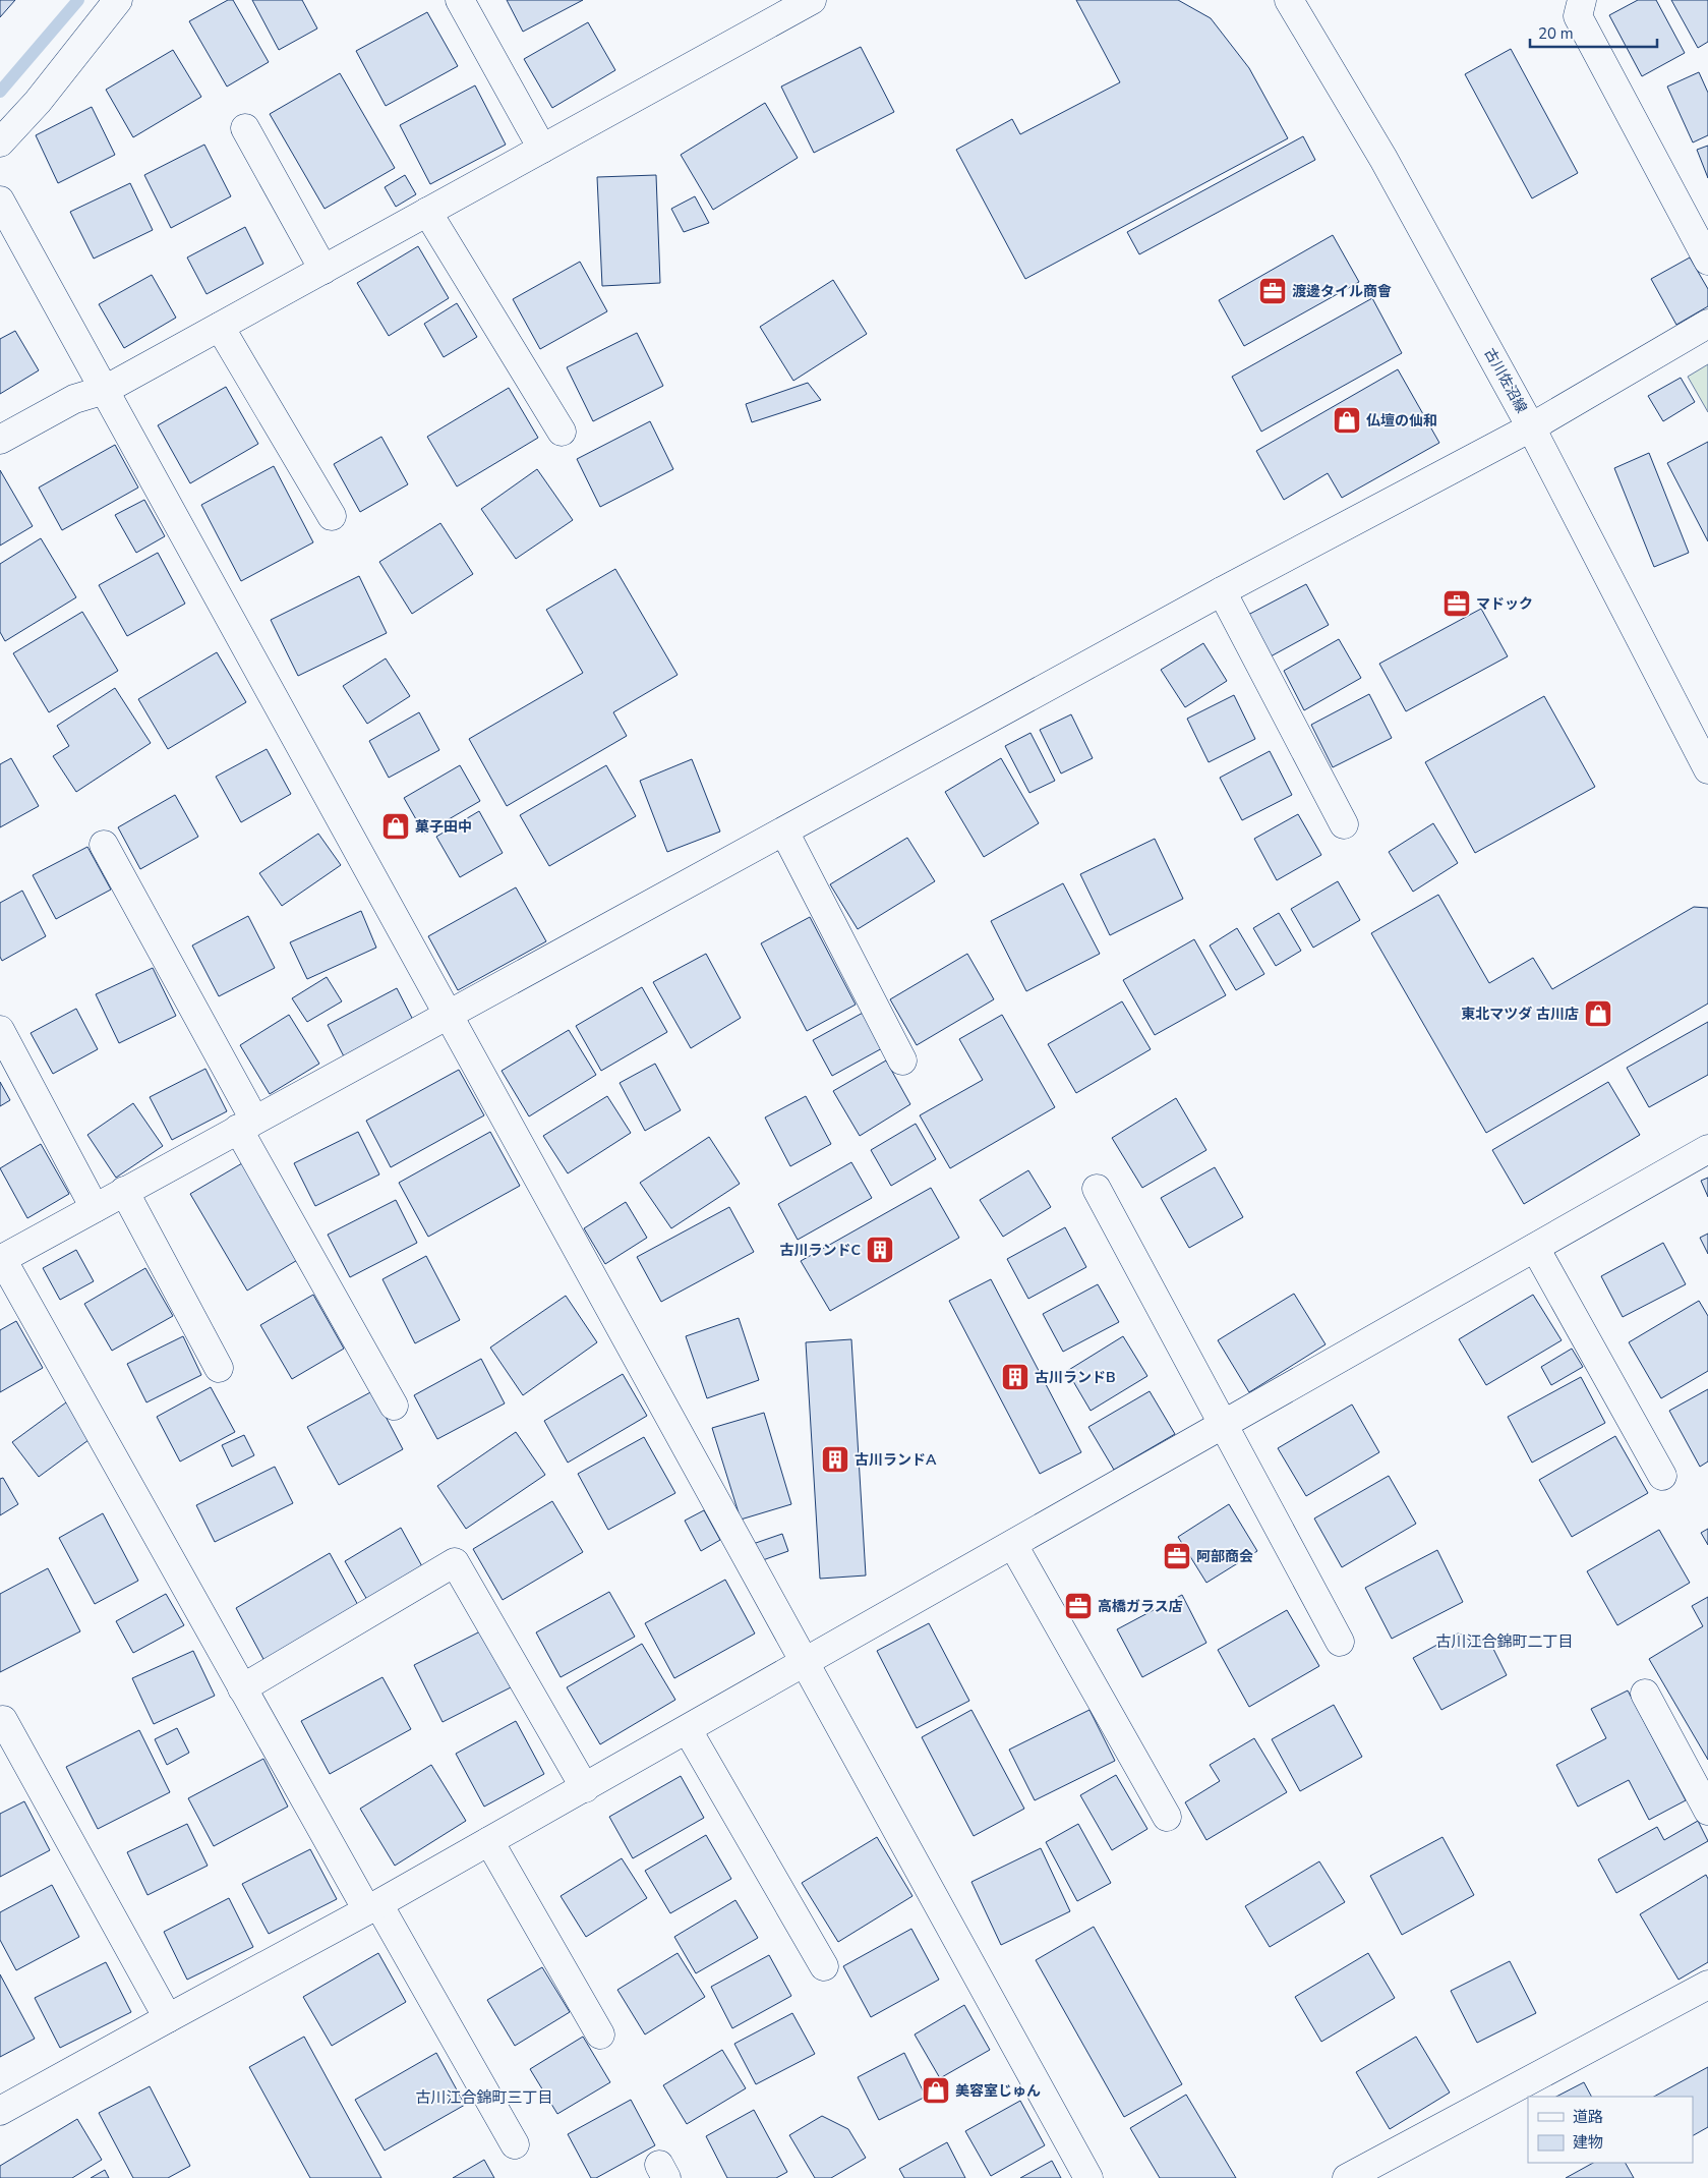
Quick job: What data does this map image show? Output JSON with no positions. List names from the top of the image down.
{
  "streets": {
    "street": ["古川佐沼線"]
  },
  "districts": ["古川江合錦町二丁目", "古川江合錦町三丁目"],
  "places": {
    "office": [
      "渡邊タイル商會",
      "マドック",
      "阿部商会",
      "高橋ガラス店"
    ],
    "shop": [
      "仏壇の仙和",
      "菓子田中",
      "東北マツダ 古川店",
      "美容室じゅん"
    ],
    "building": ["古川ランドC", "古川ランドB", "古川ランドA"]
  },
  "legend": ["道路", "建物"],
  "scale_bar": "20 m"
}
